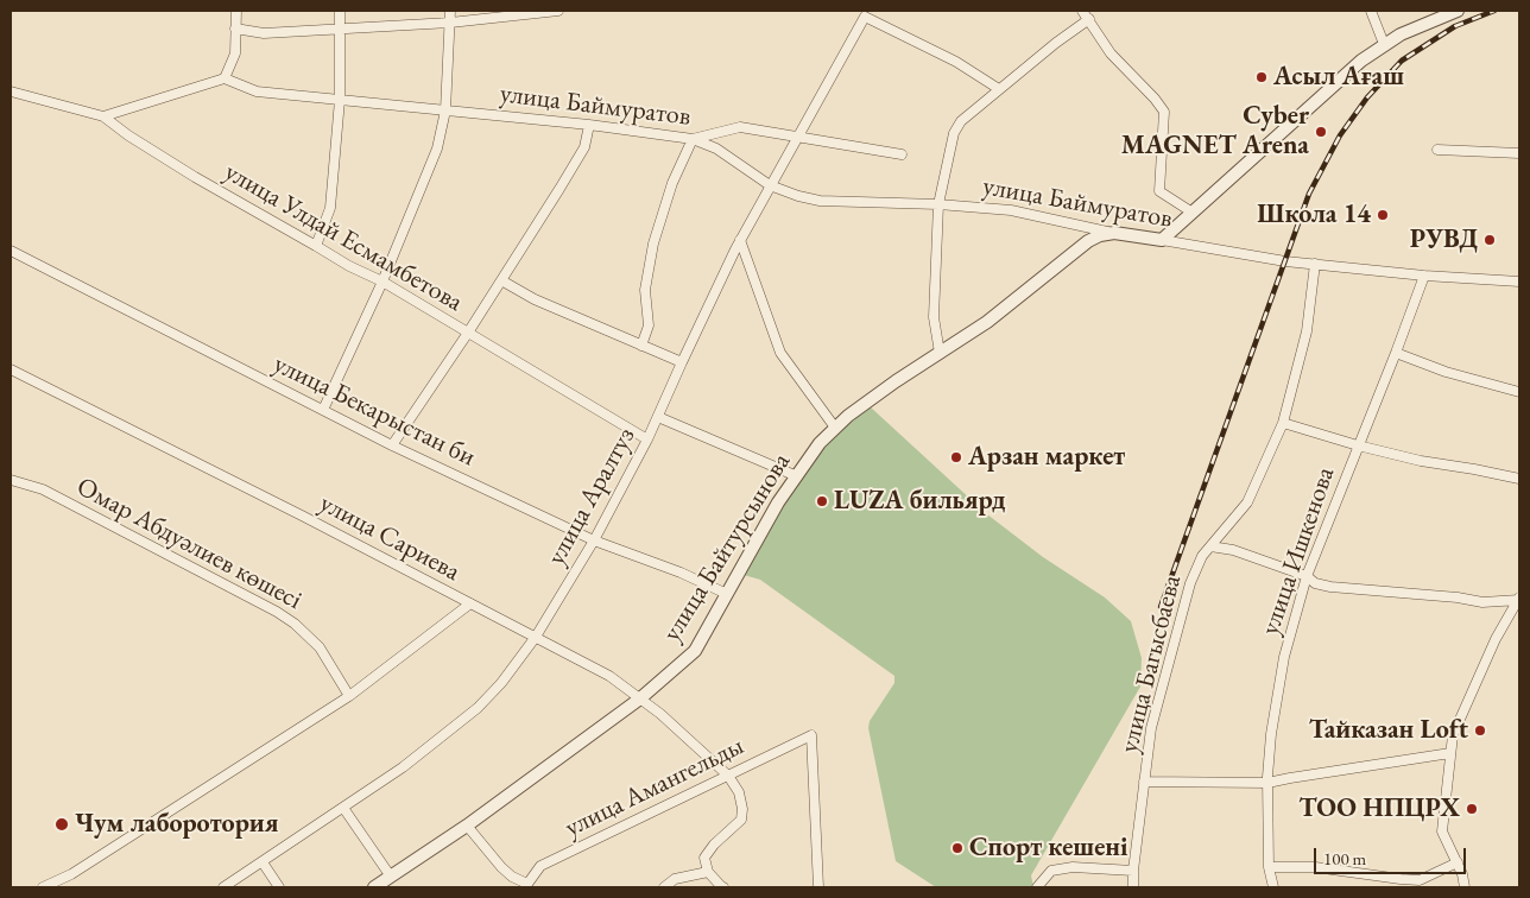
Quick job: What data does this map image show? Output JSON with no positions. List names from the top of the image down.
{
  "streets": {
    "street": [
      "улица Баймуратов",
      "улица Улдай Есмамбетова",
      "улица Бекарыстан би",
      "улица Аралтуз",
      "улица Сариева",
      "Омар Абдуәлиев көшесі",
      "улица Байтурсынова",
      "улица Ишкенова",
      "улица Багысбаева",
      "улица Амангельды"
    ]
  },
  "crossings": [
    ["улица Баймуратов", "улица Аралтуз"],
    ["улица Баймуратов", "улица Байтурсынова"],
    ["улица Баймуратов", "улица Ишкенова"],
    ["улица Баймуратов", "улица Багысбаева"],
    ["улица Улдай Есмамбетова", "улица Аралтуз"],
    ["улица Бекарыстан би", "улица Аралтуз"],
    ["улица Бекарыстан би", "улица Байтурсынова"],
    ["улица Аралтуз", "улица Сариева"],
    ["улица Сариева", "улица Байтурсынова"],
    ["улица Сариева", "улица Амангельды"]
  ],
  "places": [
    "Асыл Ағаш",
    "Cyber MAGNET Arena",
    "Школа 14",
    "РУВД",
    "Арзан маркет",
    "LUZA бильярд",
    "Тайказан Loft",
    "ТОО НПЦРХ",
    "Чум лаборотория",
    "Спорт кешені"
  ],
  "scale_bar": "100 m"
}
